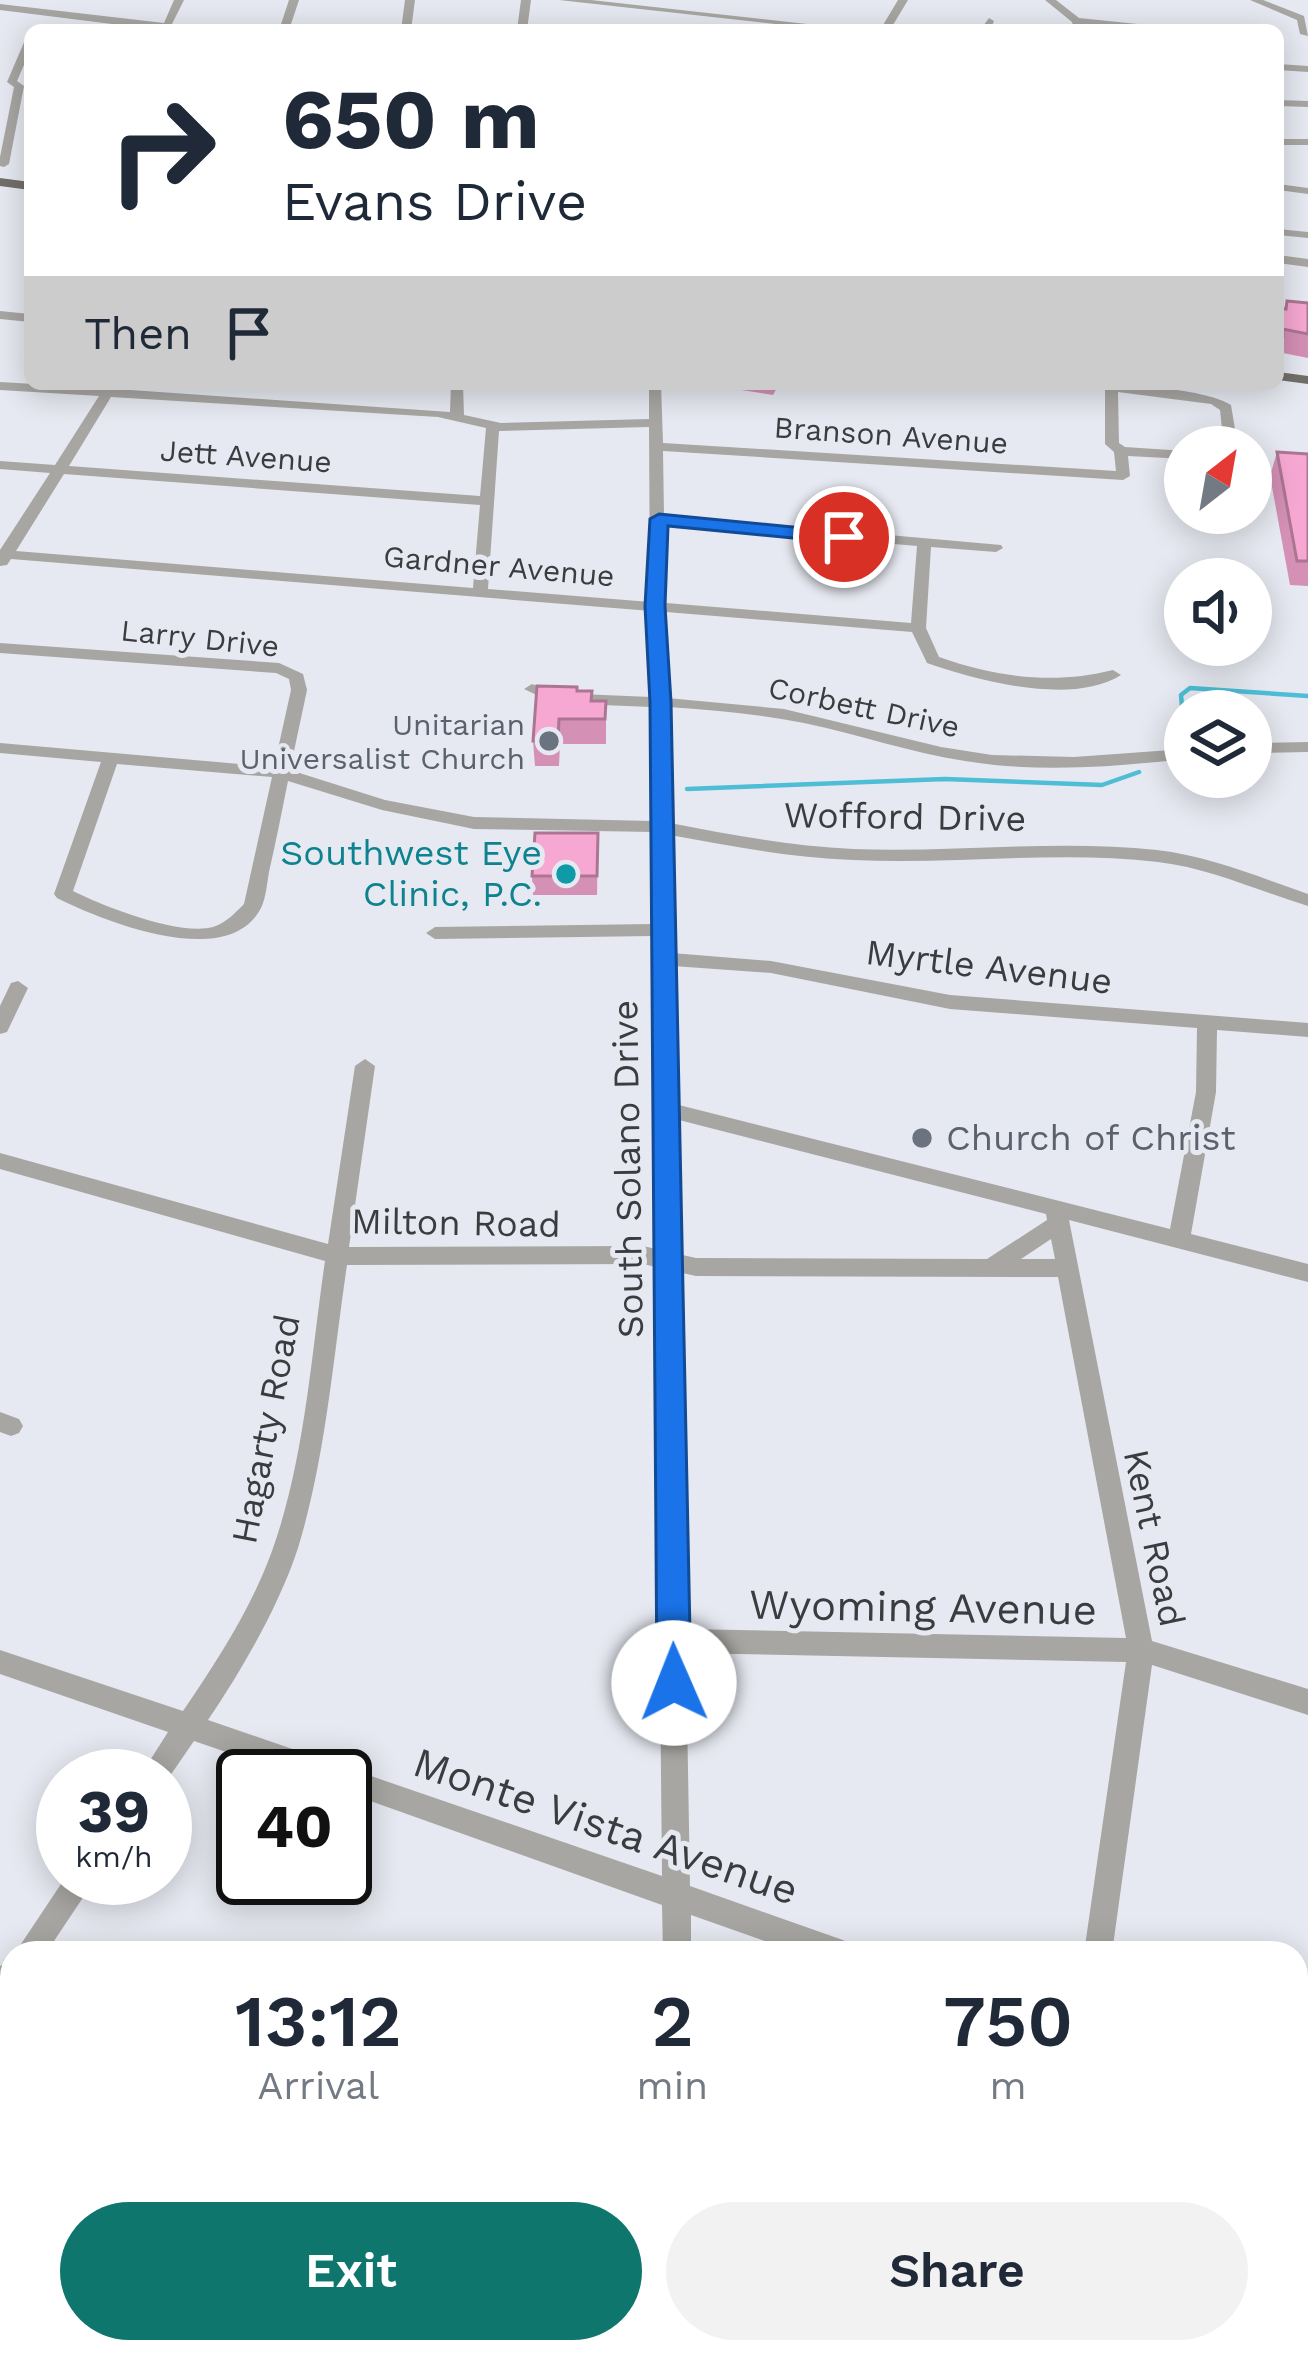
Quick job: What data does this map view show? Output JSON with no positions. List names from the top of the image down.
{
  "streets": {
    "street": [
      "Branson Avenue",
      "Jett Avenue",
      "Gardner Avenue",
      "Larry Drive",
      "Corbett Drive",
      "Wofford Drive",
      "Myrtle Avenue",
      "South Solano Drive",
      "Milton Road",
      "Hagarty Road",
      "Kent Road",
      "Wyoming Avenue",
      "Monte Vista Avenue"
    ]
  },
  "crossings": [
    ["Branson Avenue", "South Solano Drive"],
    ["Gardner Avenue", "South Solano Drive"],
    ["Larry Drive", "Wofford Drive"],
    ["Corbett Drive", "South Solano Drive"],
    ["Wofford Drive", "South Solano Drive"],
    ["Myrtle Avenue", "South Solano Drive"],
    ["South Solano Drive", "Milton Road"],
    ["South Solano Drive", "Wyoming Avenue"],
    ["South Solano Drive", "Monte Vista Avenue"],
    ["Milton Road", "Hagarty Road"],
    ["Milton Road", "Kent Road"],
    ["Kent Road", "Wyoming Avenue"]
  ],
  "places": ["Unitarian Universalist Church", "Southwest Eye Clinic, P.C.", "Church of Christ"],
  "north": "top right",
  "page": {
    "turn": ["650 m", "Evans Drive"],
    "then": "Then",
    "speed": "39 km/h",
    "limit": "40",
    "eta": [
      "13:12",
      "Arrival",
      "2",
      "min",
      "750",
      "m"
    ],
    "buttons": ["Exit", "Share"]
  }
}
